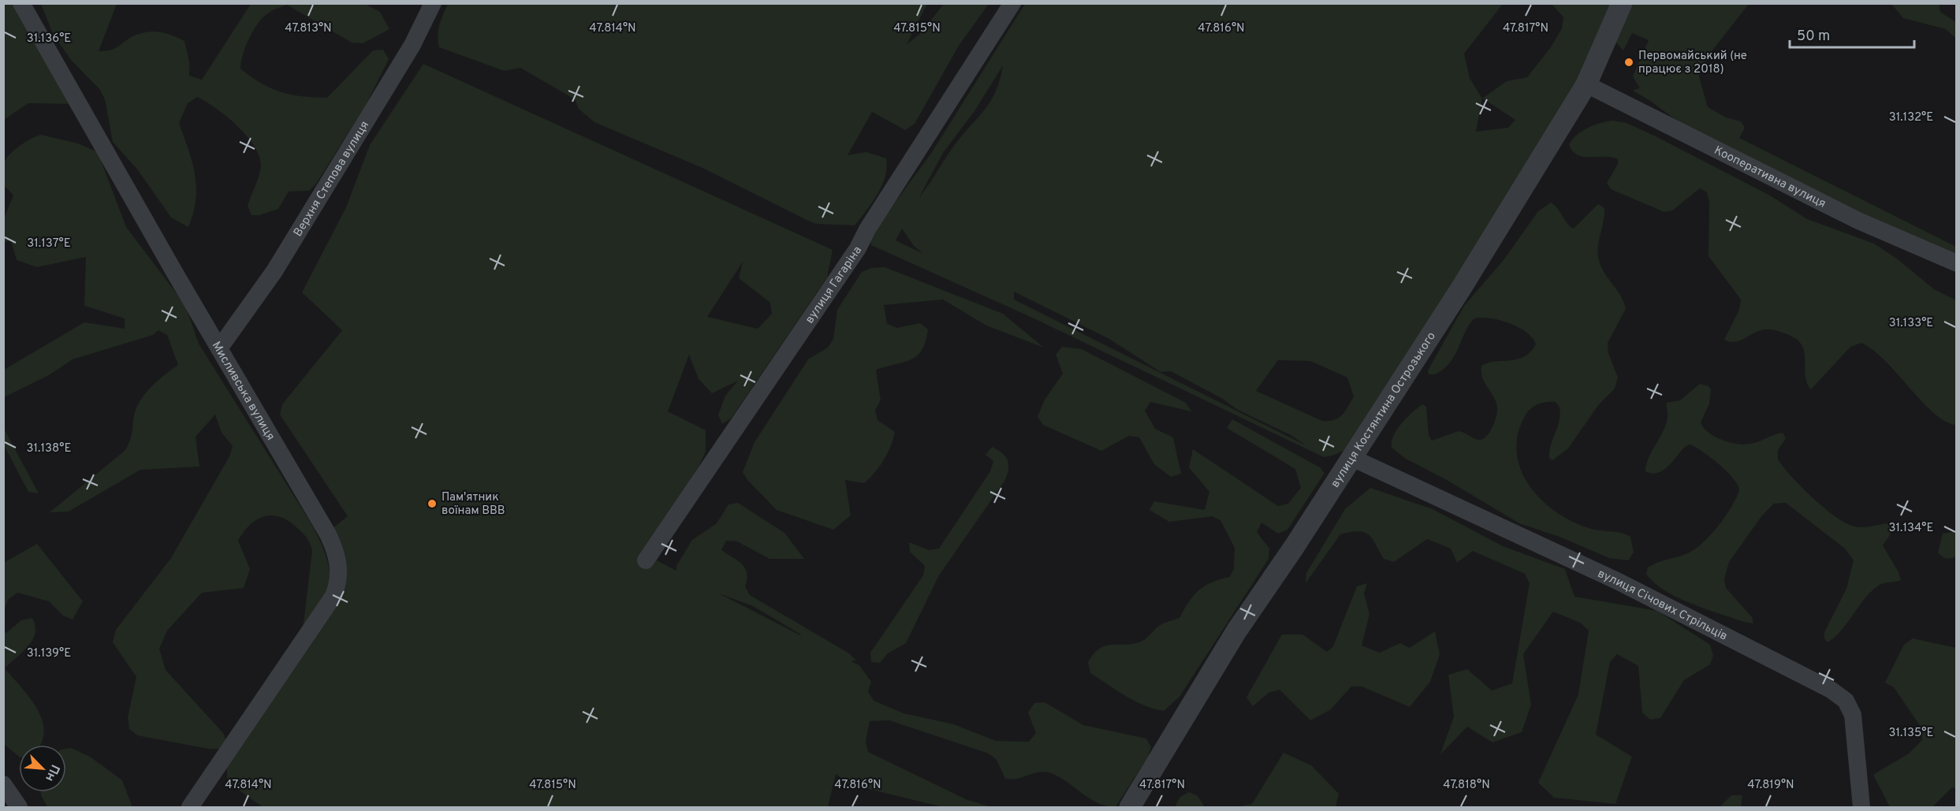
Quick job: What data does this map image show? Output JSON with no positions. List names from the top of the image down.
{
  "streets": {
    "street": [
      "Кооперативна вулиця",
      "Верхня Степова вулиця",
      "вулиця Гагаріна",
      "Мисливська вулиця",
      "вулиця Костянтина Острозького",
      "вулиця Січових Стрільців"
    ]
  },
  "crossings": [
    ["Кооперативна вулиця", "вулиця Костянтина Острозького"],
    ["Верхня Степова вулиця", "Мисливська вулиця"],
    ["вулиця Костянтина Острозького", "вулиця Січових Стрільців"]
  ],
  "places": ["Первомайський (не працює з 2018)", "Пам'ятник воїнам ВВВ"],
  "scale_bar": "50 m",
  "north": "bottom right",
  "coordinates": [
    "47.813°N",
    "47.814°N",
    "47.815°N",
    "47.816°N",
    "47.817°N",
    "31.136°E",
    "31.132°E",
    "31.137°E",
    "31.133°E",
    "31.138°E",
    "31.134°E",
    "31.139°E",
    "31.135°E",
    "47.818°N",
    "47.819°N"
  ]
}
